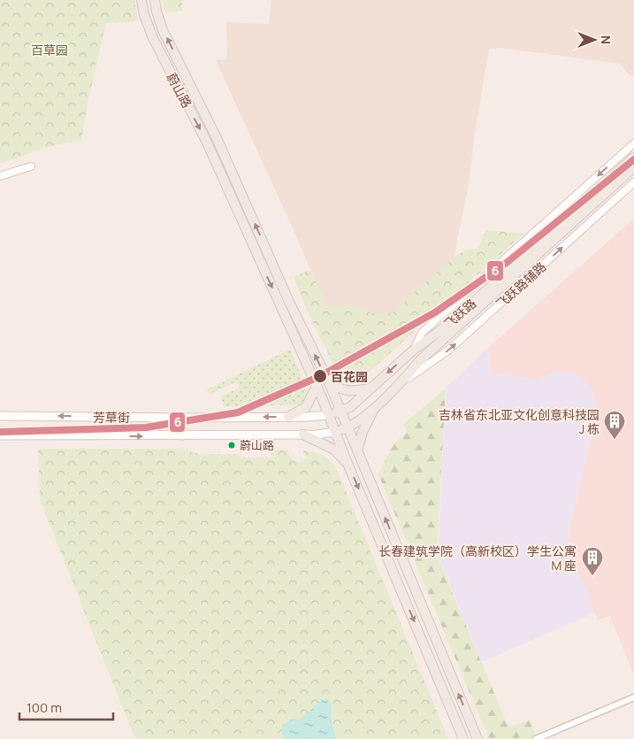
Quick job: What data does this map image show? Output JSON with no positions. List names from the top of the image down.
{
  "streets": {
    "main road": ["蔚山路", "飞跃路", "芳草街"],
    "street": ["飞跃路辅路"]
  },
  "crossings": [
    ["蔚山路", "飞跃路"],
    ["蔚山路", "芳草街"],
    ["飞跃路辅路", "飞跃路"],
    ["飞跃路", "芳草街"]
  ],
  "parks": ["百草园"],
  "places": {
    "other": ["百花园", "蔚山路"],
    "building": ["吉林省东北亚文化创意科技园 J 栋", "长春建筑学院（高新校区）学生公寓 M 座"]
  },
  "lines": ["transit line 6"],
  "scale_bar": "100 m",
  "north": "right"
}
